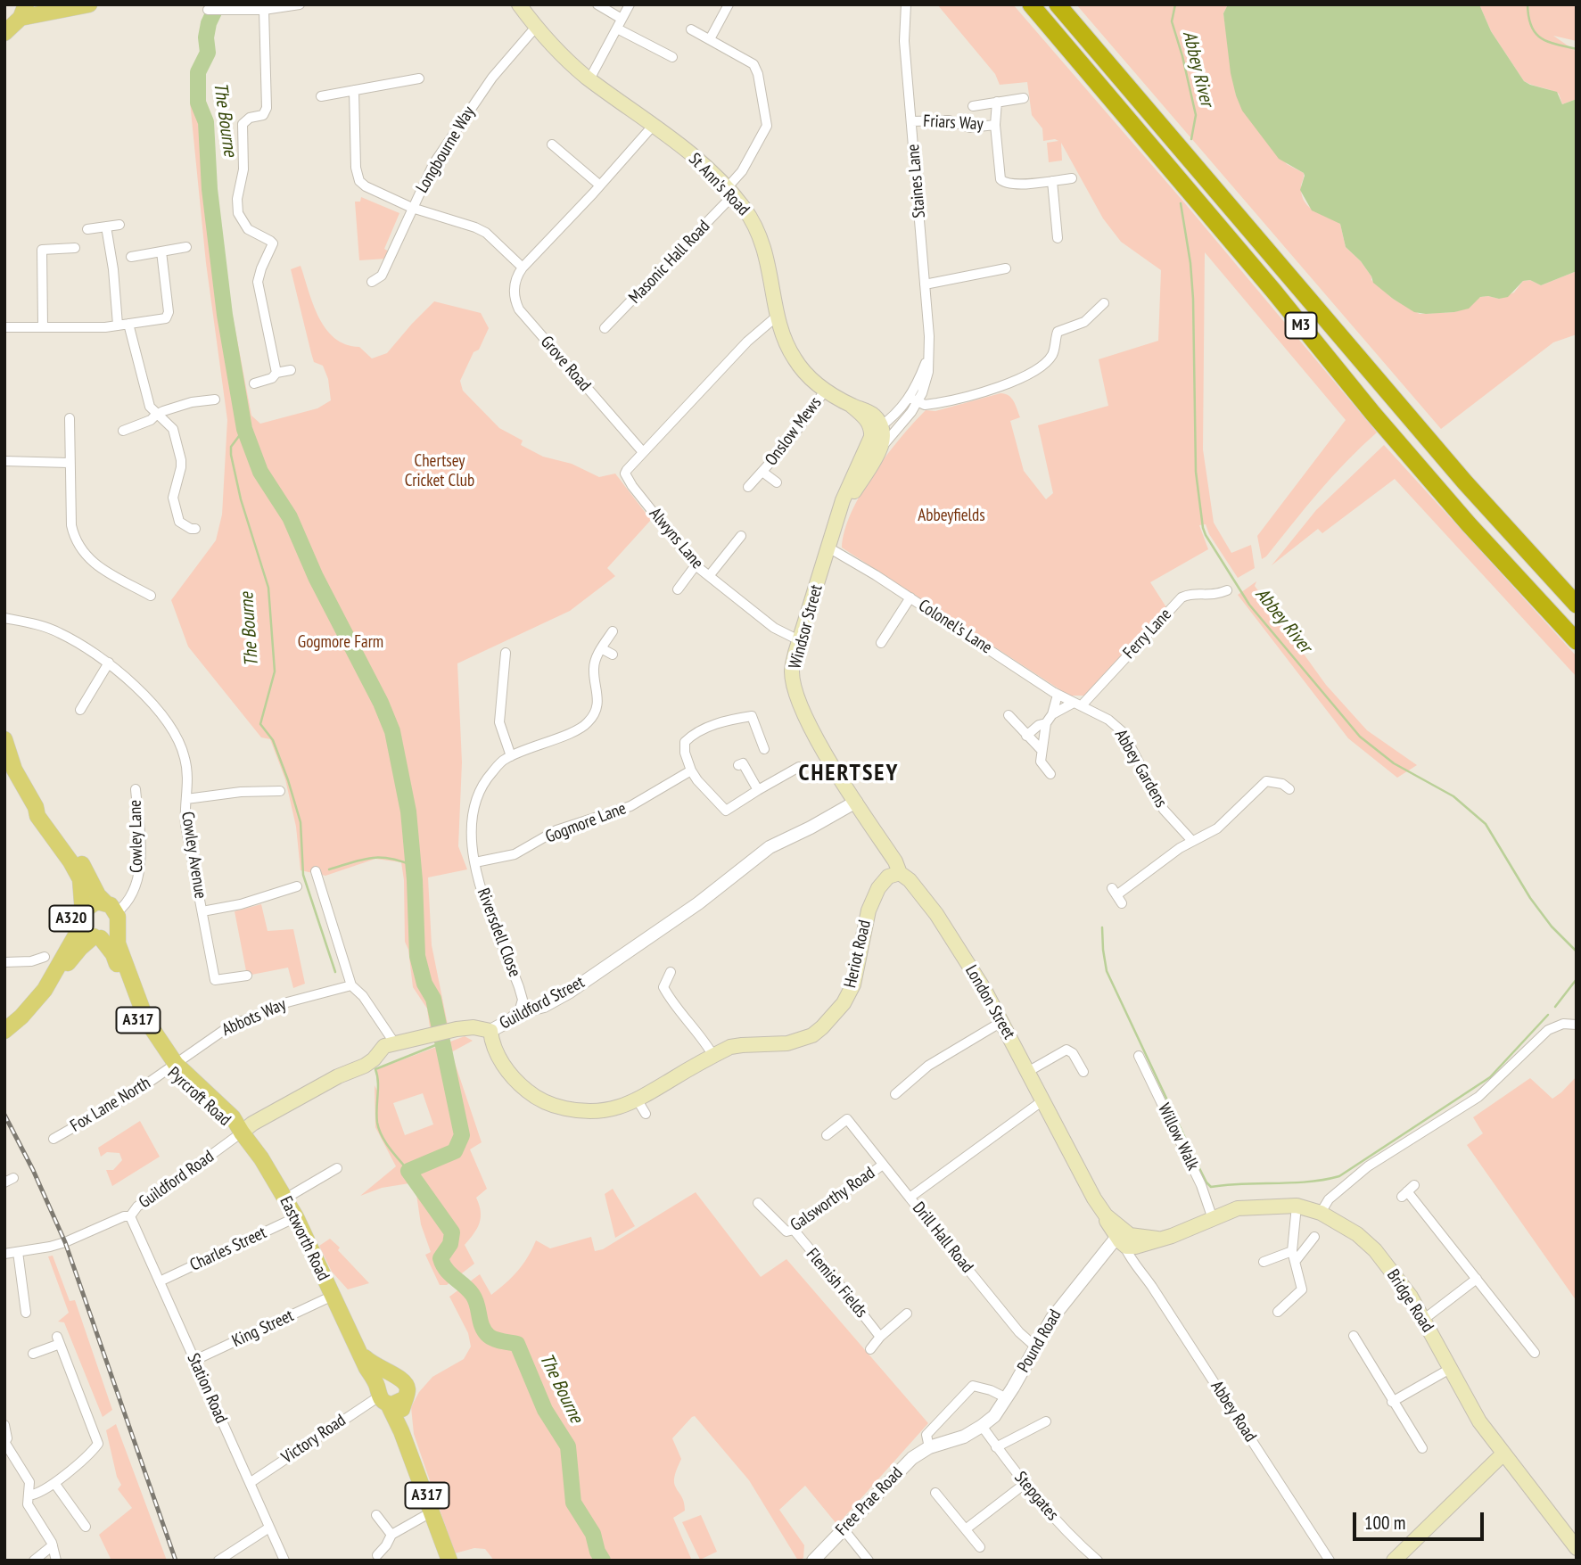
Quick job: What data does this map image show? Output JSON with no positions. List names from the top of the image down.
{
  "streets": {
    "highway": ["M3"],
    "main road": [
      "Staines Lane",
      "St Ann's Road",
      "Windsor Street",
      "A320",
      "Heriot Road",
      "London Street",
      "Guildford Street",
      "A317",
      "Pyrcroft Road",
      "Eastworth Road",
      "Bridge Road"
    ],
    "street": [
      "Friars Way",
      "Longbourne Way",
      "Masonic Hall Road",
      "Grove Road",
      "Onslow Mews",
      "Alwyns Lane",
      "Colonel's Lane",
      "Ferry Lane",
      "Abbey Gardens",
      "Gogmore Lane",
      "Cowley Lane",
      "Cowley Avenue",
      "Riversdell Close",
      "Abbots Way",
      "Fox Lane North",
      "Willow Walk",
      "Guildford Road",
      "Galsworthy Road",
      "Drill Hall Road",
      "Charles Street",
      "Flemish Fields",
      "King Street",
      "Pound Road",
      "Station Road",
      "Abbey Road",
      "Victory Road",
      "Stepgates",
      "Free Prae Road"
    ]
  },
  "crossings": [
    ["Friars Way", "Staines Lane"],
    ["Longbourne Way", "St Ann's Road"],
    ["Staines Lane", "St Ann's Road"],
    ["Staines Lane", "Windsor Street"],
    ["St Ann's Road", "Masonic Hall Road"],
    ["St Ann's Road", "Grove Road"],
    ["St Ann's Road", "Onslow Mews"],
    ["Grove Road", "Alwyns Lane"],
    ["Alwyns Lane", "Windsor Street"],
    ["Windsor Street", "Colonel's Lane"],
    ["Windsor Street", "London Street"],
    ["Windsor Street", "Guildford Street"],
    ["Colonel's Lane", "Ferry Lane"],
    ["Colonel's Lane", "Abbey Gardens"],
    ["Ferry Lane", "Abbey Gardens"],
    ["Gogmore Lane", "Riversdell Close"],
    ["Cowley Lane", "A320"],
    ["Cowley Lane", "Pyrcroft Road"],
    ["A320", "Pyrcroft Road"],
    ["Riversdell Close", "Guildford Street"],
    ["Heriot Road", "London Street"],
    ["Heriot Road", "Guildford Street"],
    ["London Street", "Guildford Street"],
    ["London Street", "Drill Hall Road"],
    ["London Street", "Bridge Road"],
    ["London Street", "Pound Road"],
    ["London Street", "Abbey Road"],
    ["Guildford Street", "Pyrcroft Road"],
    ["Guildford Street", "Guildford Road"],
    ["Guildford Street", "Eastworth Road"],
    ["Abbots Way", "Pyrcroft Road"],
    ["Abbots Way", "Fox Lane North"],
    ["A317", "Eastworth Road"],
    ["A317", "Victory Road"],
    ["Pyrcroft Road", "Fox Lane North"],
    ["Pyrcroft Road", "Guildford Road"],
    ["Pyrcroft Road", "Eastworth Road"],
    ["Willow Walk", "Bridge Road"],
    ["Guildford Road", "Eastworth Road"],
    ["Guildford Road", "Station Road"],
    ["Galsworthy Road", "Drill Hall Road"],
    ["Galsworthy Road", "Flemish Fields"],
    ["Drill Hall Road", "Pound Road"],
    ["Eastworth Road", "Charles Street"],
    ["Eastworth Road", "King Street"],
    ["Eastworth Road", "Victory Road"],
    ["Charles Street", "Station Road"],
    ["Bridge Road", "Pound Road"],
    ["Bridge Road", "Abbey Road"],
    ["King Street", "Station Road"],
    ["Pound Road", "Abbey Road"],
    ["Pound Road", "Stepgates"],
    ["Pound Road", "Free Prae Road"],
    ["Station Road", "Victory Road"],
    ["Stepgates", "Free Prae Road"]
  ],
  "districts": ["CHERTSEY"],
  "water": ["Abbey River", "The Bourne"],
  "parks": ["Chertsey Cricket Club", "Abbeyfields", "Gogmore Farm"],
  "scale_bar": "100 m"
}
